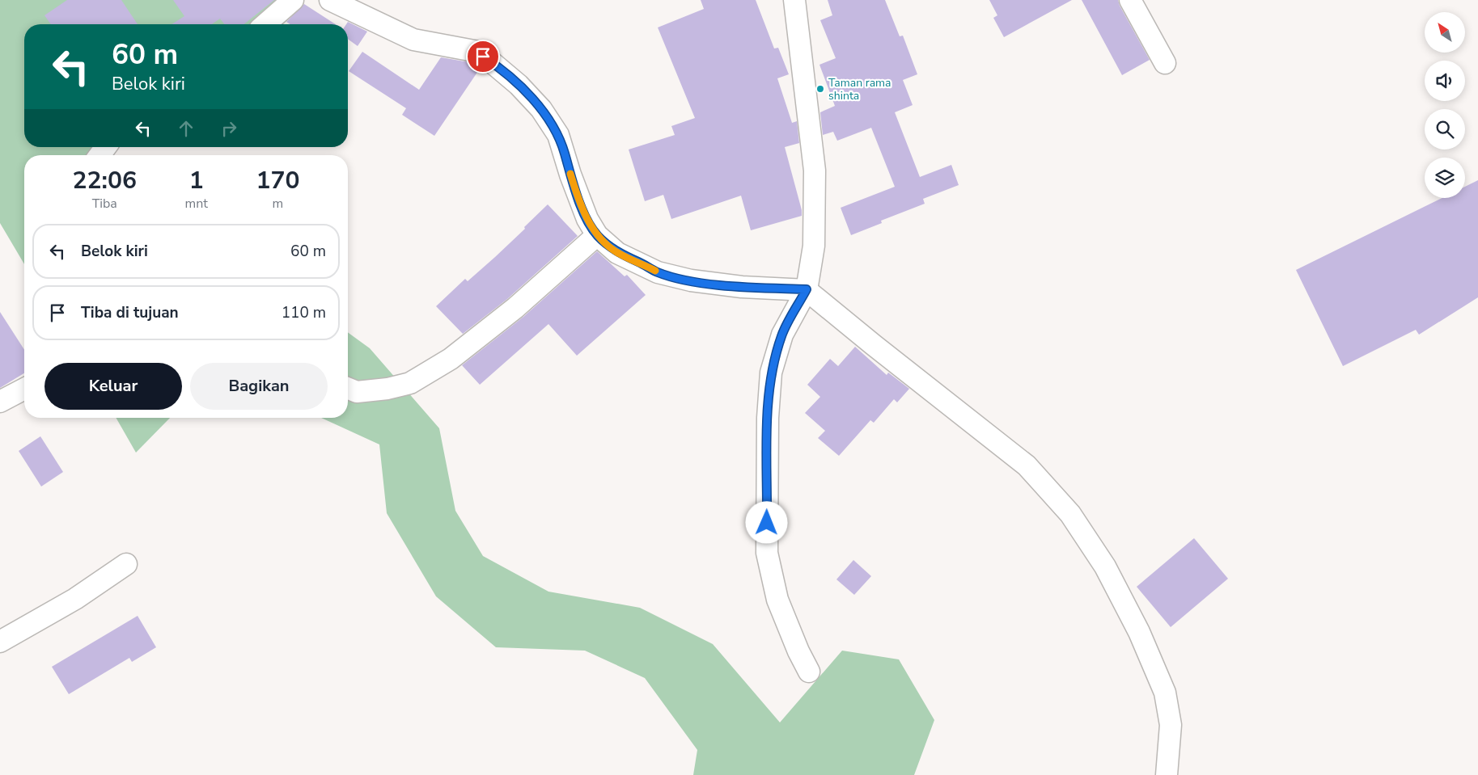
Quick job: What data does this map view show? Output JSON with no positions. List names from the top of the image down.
{
  "places": ["Taman rama shinta"],
  "north": "top left",
  "page": {
    "turn": ["60 m", "Belok kiri"],
    "eta": [
      "22:06",
      "Tiba",
      "1",
      "mnt",
      "170",
      "m"
    ],
    "list": [
      {
        "name": "Belok kiri",
        "value": "60 m"
      },
      {
        "name": "Tiba di tujuan",
        "value": "110 m"
      }
    ],
    "buttons": ["Keluar", "Bagikan"]
  }
}
